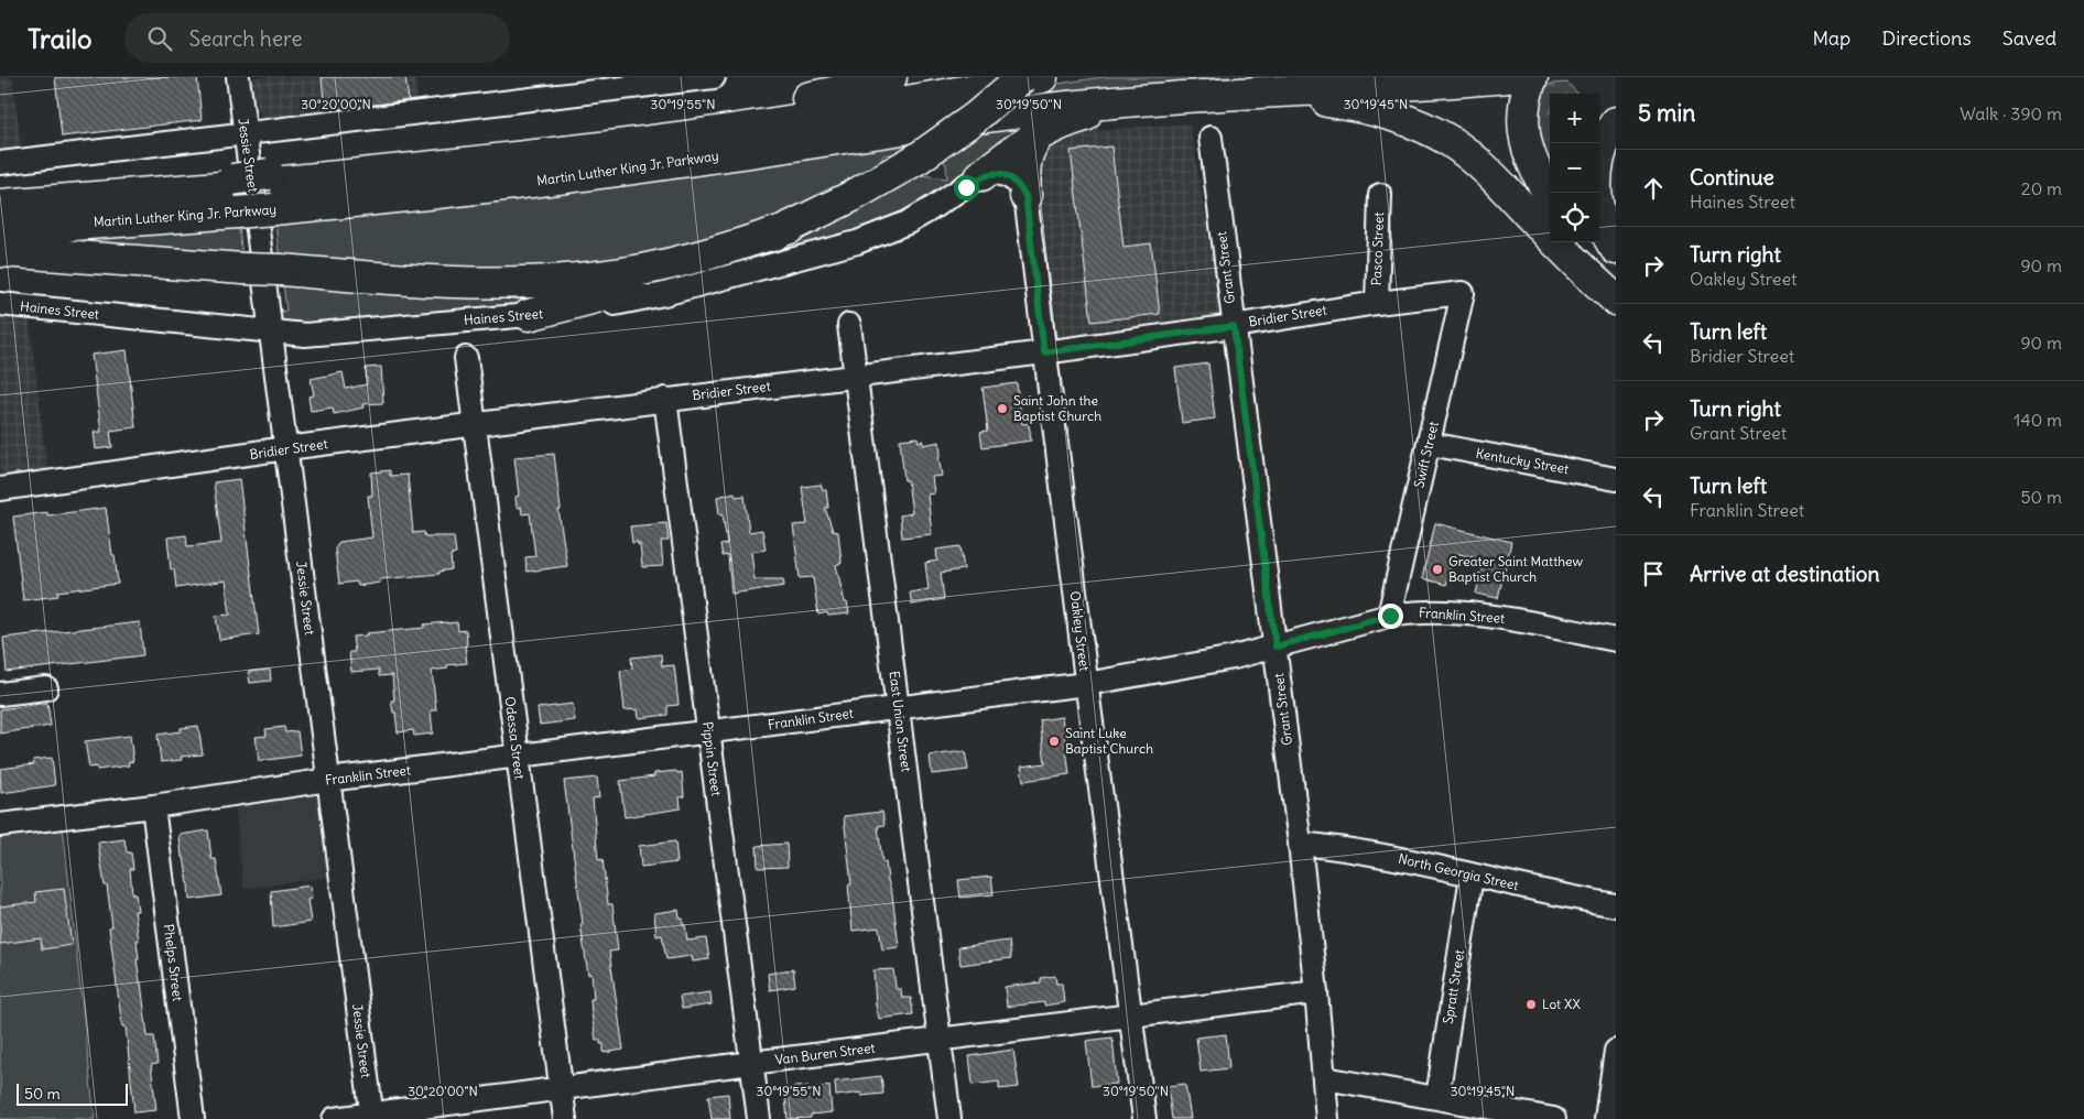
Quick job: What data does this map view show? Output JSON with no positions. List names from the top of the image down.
{
  "streets": {
    "highway": ["Martin Luther King Jr. Parkway"],
    "street": [
      "Jessie Street",
      "Pasco Street",
      "Grant Street",
      "Haines Street",
      "Bridier Street",
      "Swift Street",
      "Kentucky Street",
      "Franklin Street",
      "Oakley Street",
      "East Union Street",
      "Odessa Street",
      "Pippin Street",
      "North Georgia Street",
      "Phelps Street",
      "Spratt Street",
      "Van Buren Street"
    ]
  },
  "crossings": [
    ["Jessie Street", "Haines Street"],
    ["Jessie Street", "Bridier Street"],
    ["Jessie Street", "Franklin Street"],
    ["Jessie Street", "Van Buren Street"],
    ["Pasco Street", "Bridier Street"],
    ["Grant Street", "Bridier Street"],
    ["Grant Street", "Franklin Street"],
    ["Grant Street", "North Georgia Street"],
    ["Grant Street", "Van Buren Street"],
    ["Bridier Street", "Swift Street"],
    ["Bridier Street", "Oakley Street"],
    ["Bridier Street", "East Union Street"],
    ["Bridier Street", "Odessa Street"],
    ["Bridier Street", "Pippin Street"],
    ["Swift Street", "Kentucky Street"],
    ["Swift Street", "Franklin Street"],
    ["Franklin Street", "Oakley Street"],
    ["Franklin Street", "East Union Street"],
    ["Franklin Street", "Odessa Street"],
    ["Franklin Street", "Pippin Street"],
    ["Franklin Street", "Phelps Street"],
    ["Oakley Street", "Van Buren Street"],
    ["East Union Street", "Van Buren Street"],
    ["Odessa Street", "Van Buren Street"],
    ["Pippin Street", "Van Buren Street"],
    ["North Georgia Street", "Spratt Street"]
  ],
  "places": [
    "Saint John the Baptist Church",
    "Greater Saint Matthew Baptist Church",
    "Saint Luke Baptist Church",
    "Lot XX"
  ],
  "scale_bar": "50 m",
  "page": {
    "header": "Trailo",
    "search": "Search here",
    "nav": ["Map", "Directions", "Saved"],
    "heading": ["5 min", "Walk · 390 m"],
    "map_buttons": ["+", "−"],
    "list": [
      ["Continue", "Haines Street", "20 m"],
      ["Turn right", "Oakley Street", "90 m"],
      ["Turn left", "Bridier Street", "90 m"],
      ["Turn right", "Grant Street", "140 m"],
      ["Turn left", "Franklin Street", "50 m"],
      "Arrive at destination"
    ],
    "scale": "50 m"
  },
  "coordinates": [
    "30°20'00\"N",
    "30°19'55\"N",
    "30°19'50\"N",
    "30°19'45\"N"
  ]
}
